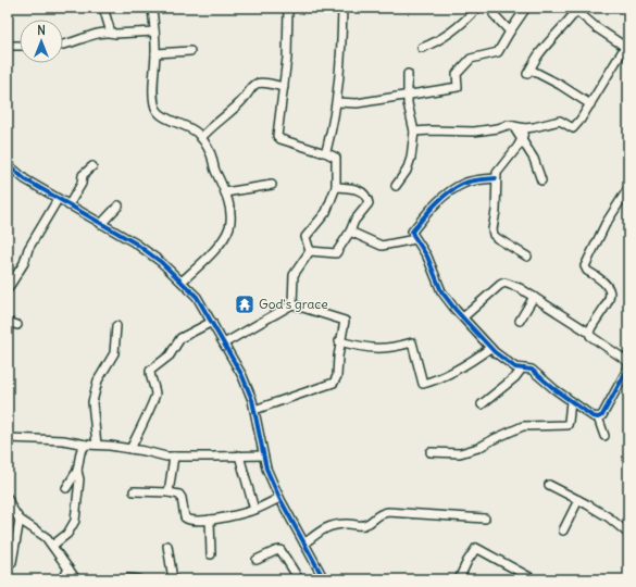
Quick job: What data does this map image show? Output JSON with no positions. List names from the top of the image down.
{
  "places": {
    "temple": ["God's grace"]
  },
  "north": "top"
}
